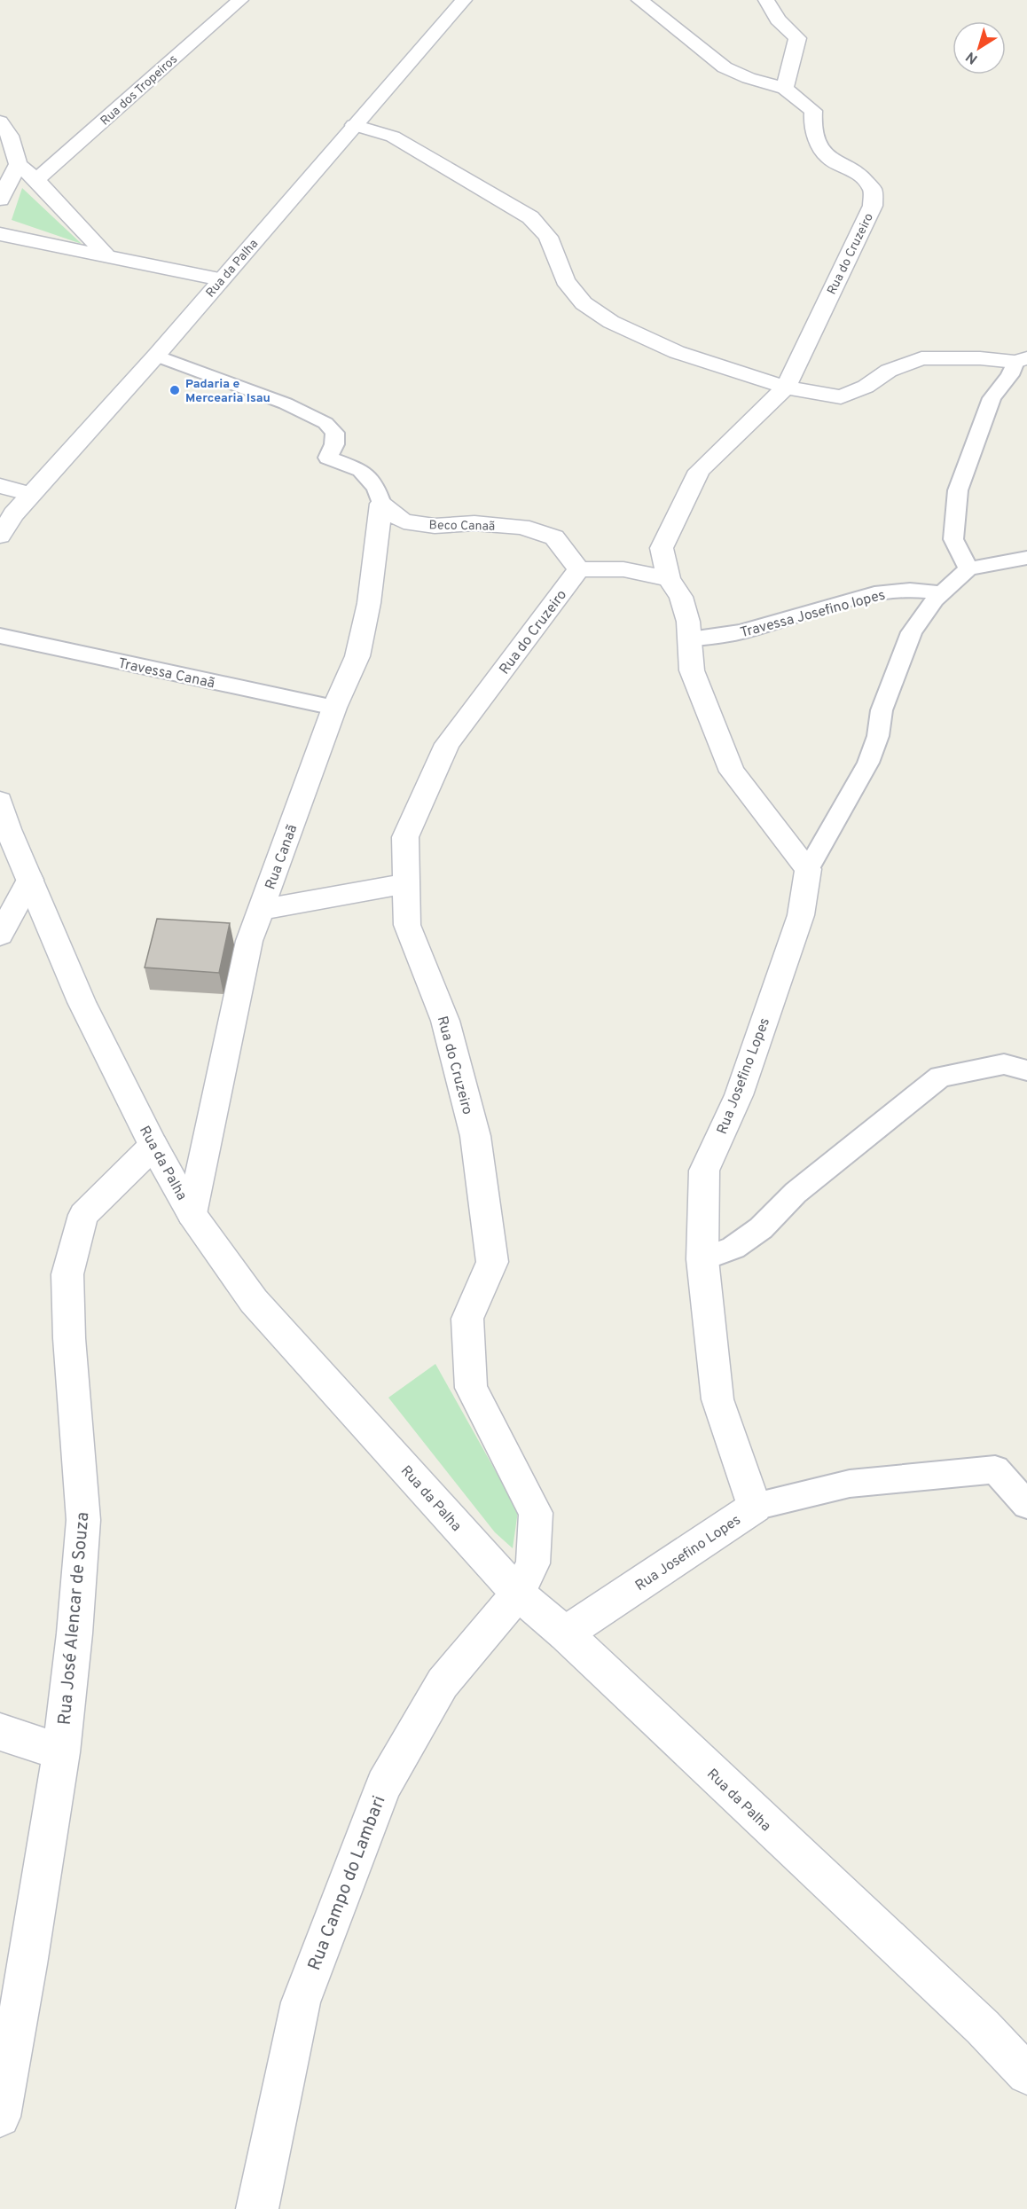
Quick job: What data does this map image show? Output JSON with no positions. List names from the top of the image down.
{
  "streets": {
    "street": [
      "Rua dos Tropeiros",
      "Rua do Cruzeiro",
      "Rua da Palha",
      "Beco Canaã",
      "Rua Canaã",
      "Rua Josefino Lopes",
      "Rua José Alencar de Souza",
      "Rua Campo do Lambari"
    ],
    "lane": ["Travessa Josefino lopes", "Travessa Canaã"]
  },
  "crossings": [
    ["Rua do Cruzeiro", "Rua da Palha"],
    ["Rua do Cruzeiro", "Beco Canaã"],
    ["Rua do Cruzeiro", "Rua Campo do Lambari"],
    ["Rua da Palha", "Beco Canaã"],
    ["Rua da Palha", "Rua Canaã"],
    ["Rua da Palha", "Rua Josefino Lopes"],
    ["Rua da Palha", "Rua José Alencar de Souza"],
    ["Rua da Palha", "Rua Campo do Lambari"],
    ["Beco Canaã", "Rua Canaã"],
    ["Travessa Canaã", "Rua Canaã"]
  ],
  "places": ["Padaria e Mercearia Isau"],
  "north": "bottom left"
}
